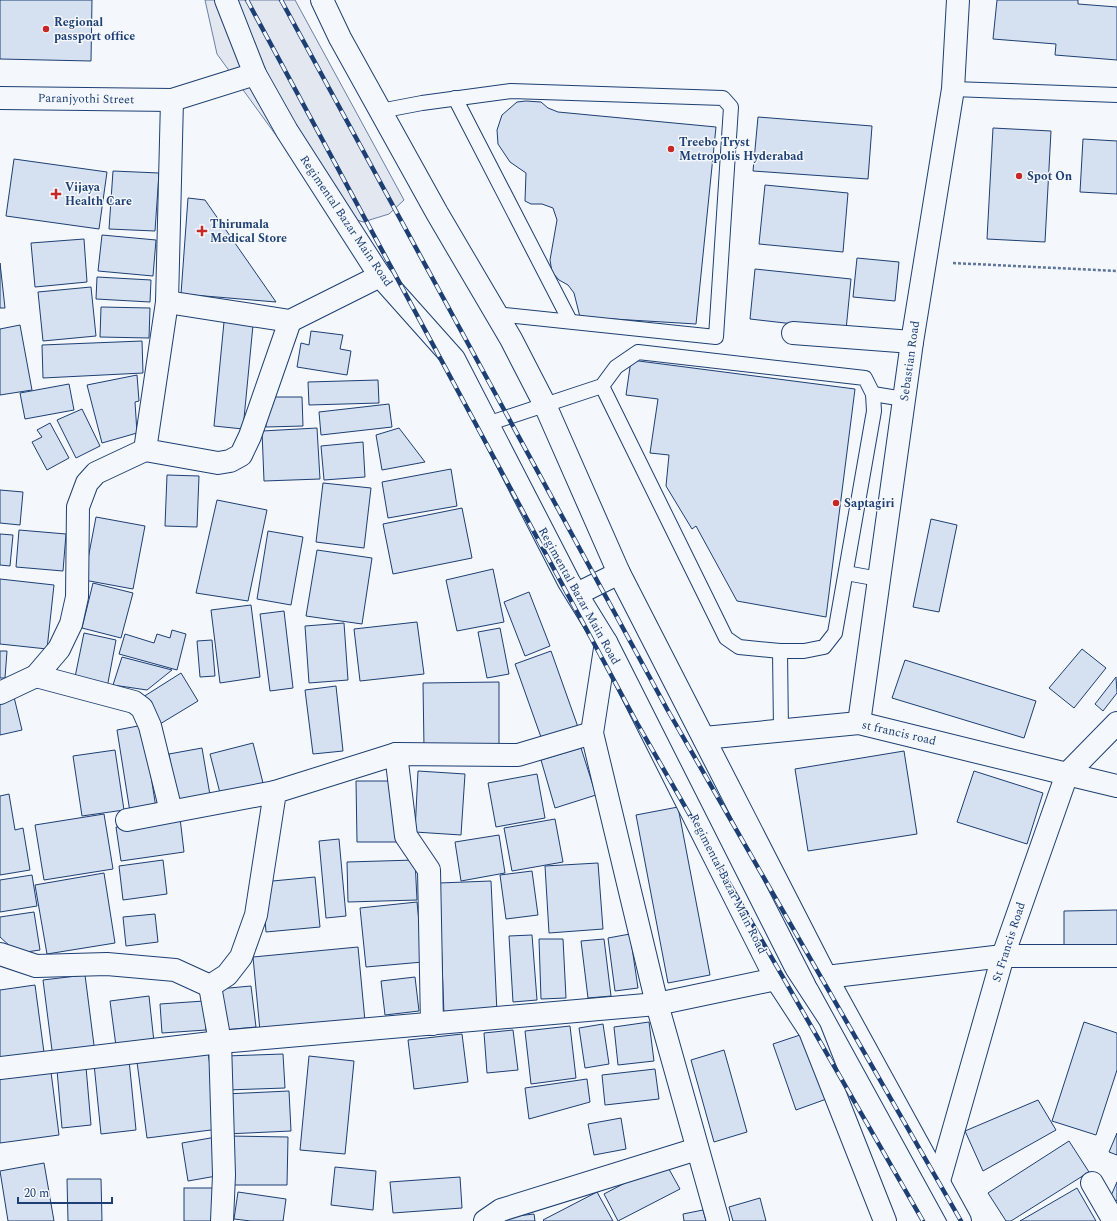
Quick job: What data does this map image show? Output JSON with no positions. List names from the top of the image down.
{
  "streets": {
    "street": [
      "Paranjyothi Street",
      "Regimental Bazar Main Road",
      "Sebastian Road",
      "st francis road",
      "St Francis Road"
    ]
  },
  "crossings": [
    ["Paranjyothi Street", "Regimental Bazar Main Road"],
    ["Sebastian Road", "st francis road"],
    ["st francis road", "St Francis Road"]
  ],
  "places": {
    "other": [
      "Regional passport office",
      "Treebo Tryst Metropolis Hyderabad",
      "Spot On",
      "Saptagiri"
    ],
    "health": ["Vijaya Health Care", "Thirumala Medical Store"]
  },
  "scale_bar": "20 m"
}
